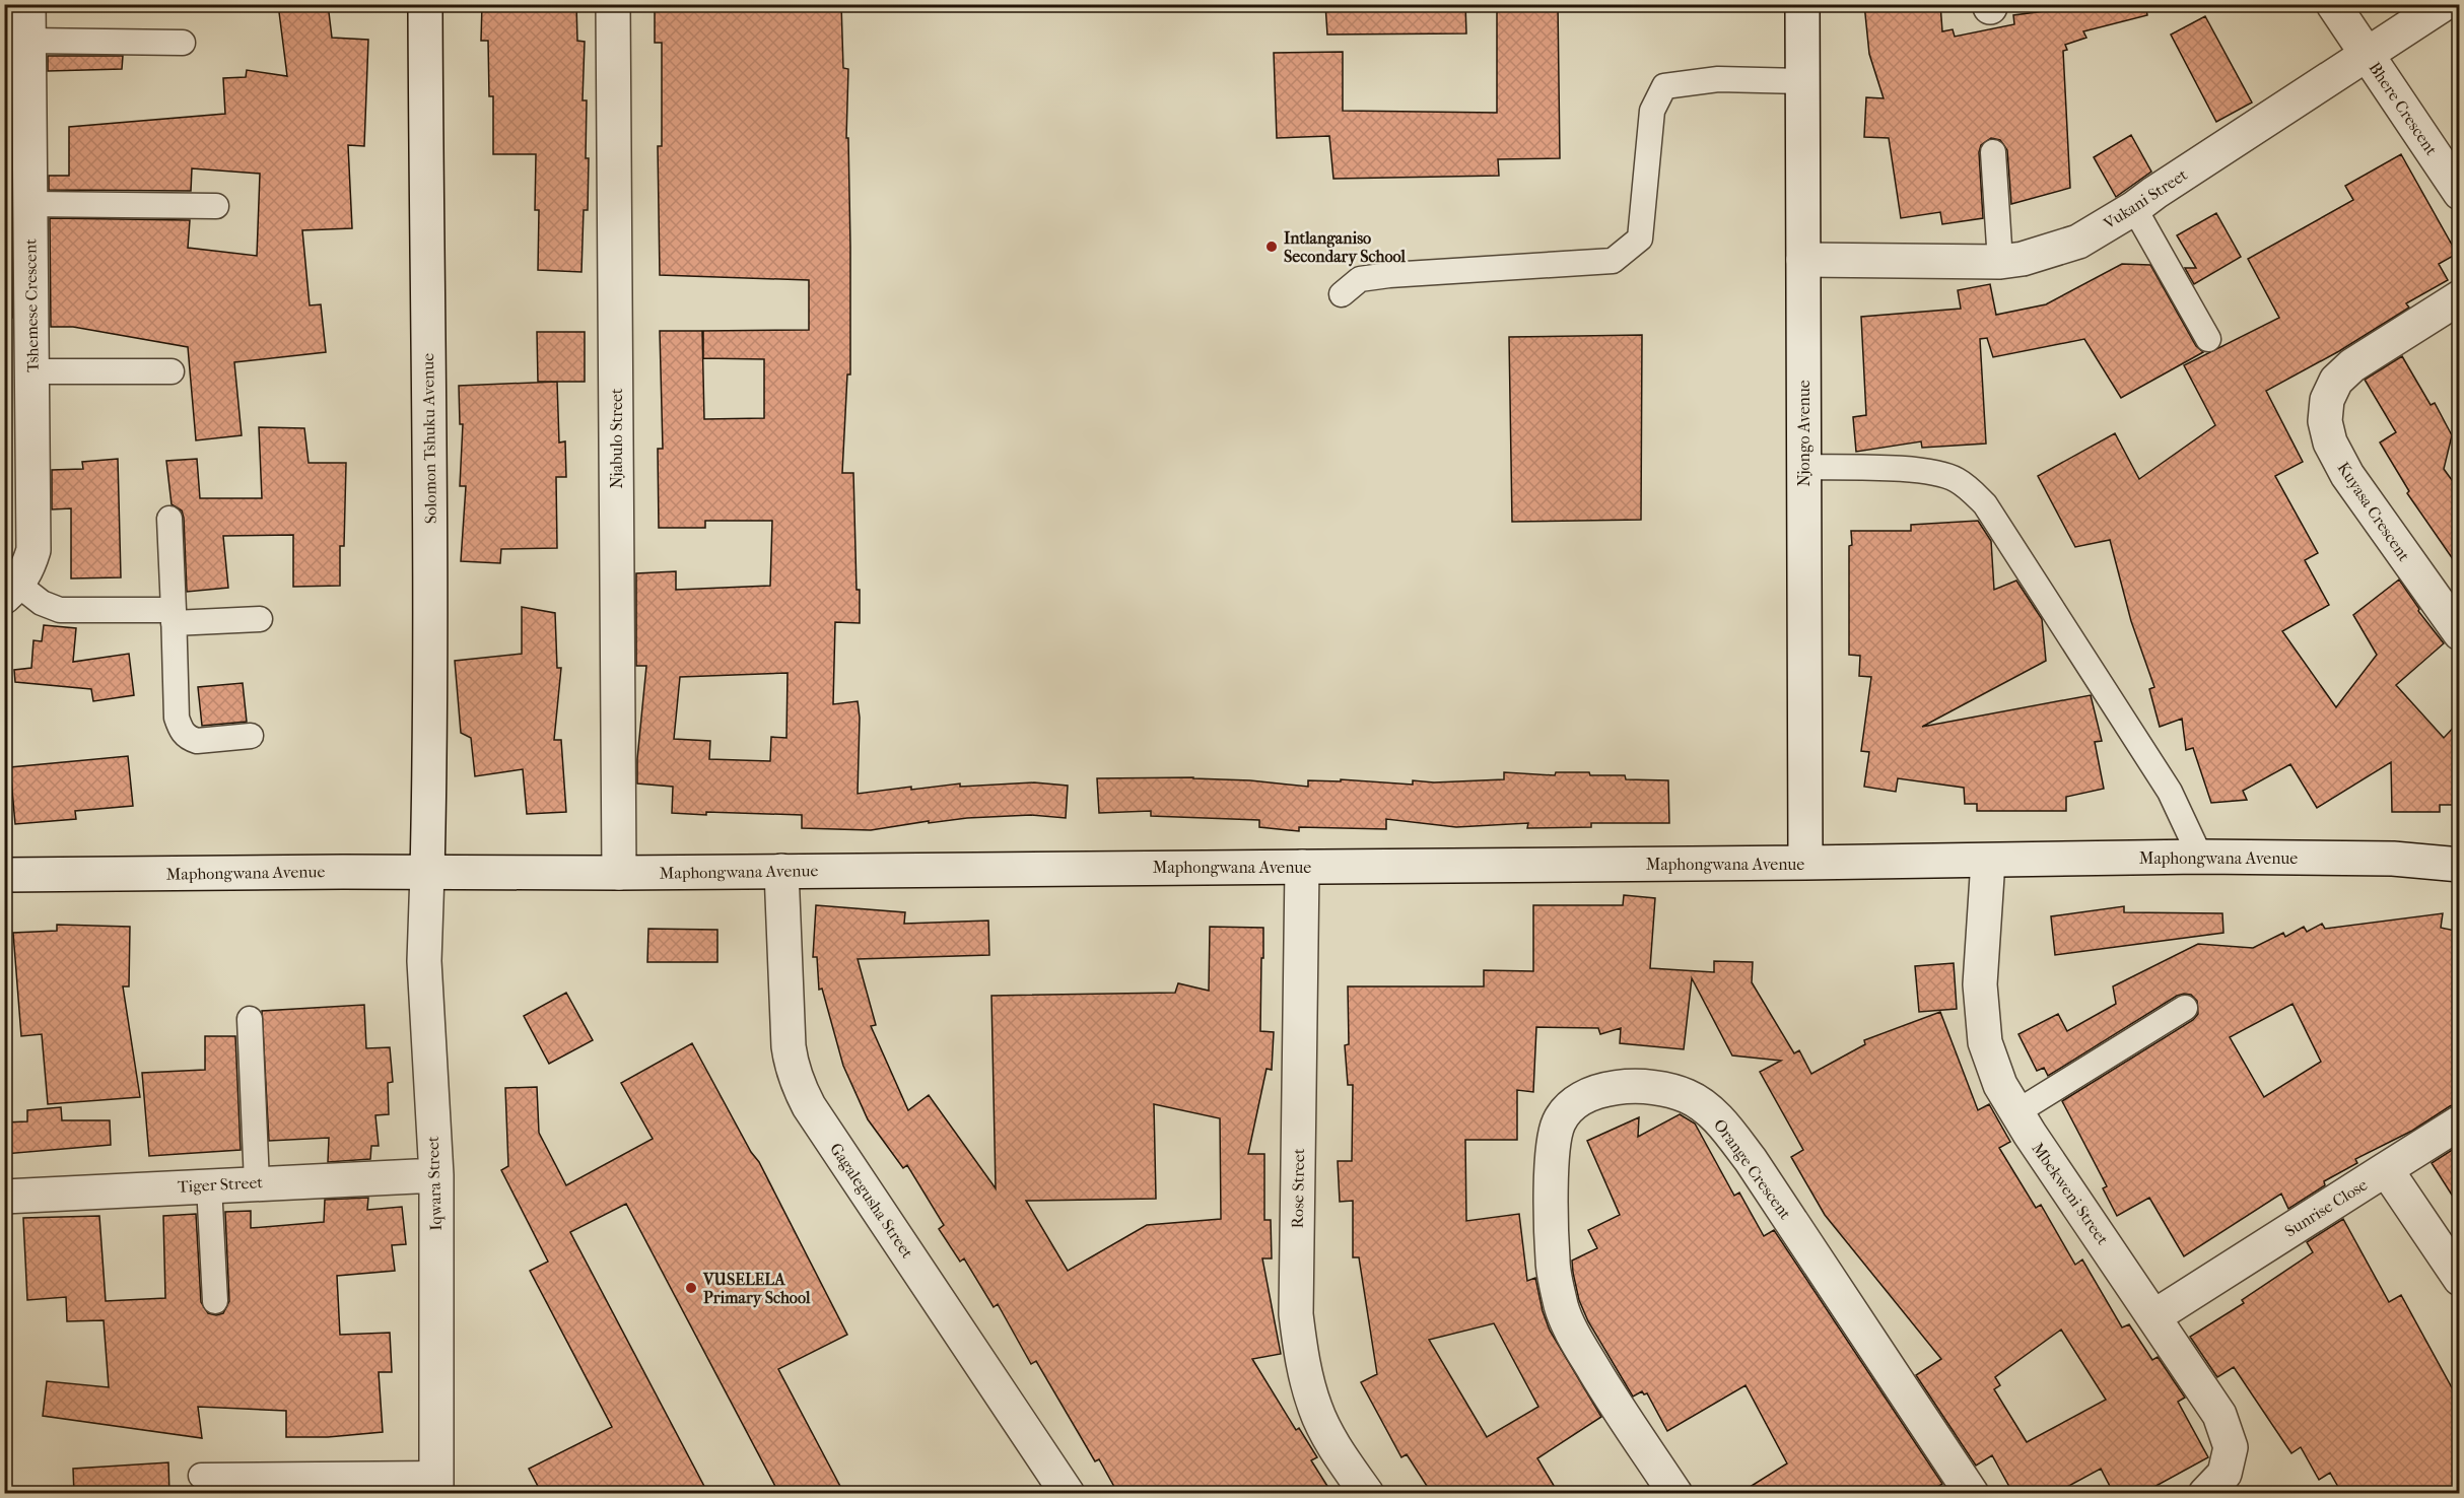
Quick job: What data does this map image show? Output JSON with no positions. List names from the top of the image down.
{
  "streets": {
    "street": [
      "Bhere Crescent",
      "Vukani Street",
      "Tshemese Crescent",
      "Njongo Avenue",
      "Solomon Tshuku Avenue",
      "Njabulo Street",
      "Kuyasa Crescent",
      "Maphongwana Avenue",
      "Orange Crescent",
      "Iqwara Street",
      "Tiger Street",
      "Rose Street",
      "Mbekweni Street",
      "Gagalegusha Street",
      "Sunrise Close"
    ]
  },
  "crossings": [
    ["Bhere Crescent", "Vukani Street"],
    ["Vukani Street", "Njongo Avenue"],
    ["Njongo Avenue", "Maphongwana Avenue"],
    ["Solomon Tshuku Avenue", "Maphongwana Avenue"],
    ["Solomon Tshuku Avenue", "Iqwara Street"],
    ["Njabulo Street", "Maphongwana Avenue"],
    ["Maphongwana Avenue", "Iqwara Street"],
    ["Maphongwana Avenue", "Rose Street"],
    ["Maphongwana Avenue", "Mbekweni Street"],
    ["Maphongwana Avenue", "Gagalegusha Street"],
    ["Iqwara Street", "Tiger Street"],
    ["Mbekweni Street", "Sunrise Close"]
  ],
  "places": ["Intlanganiso Secondary School", "VUSELELA Primary School"]
}
